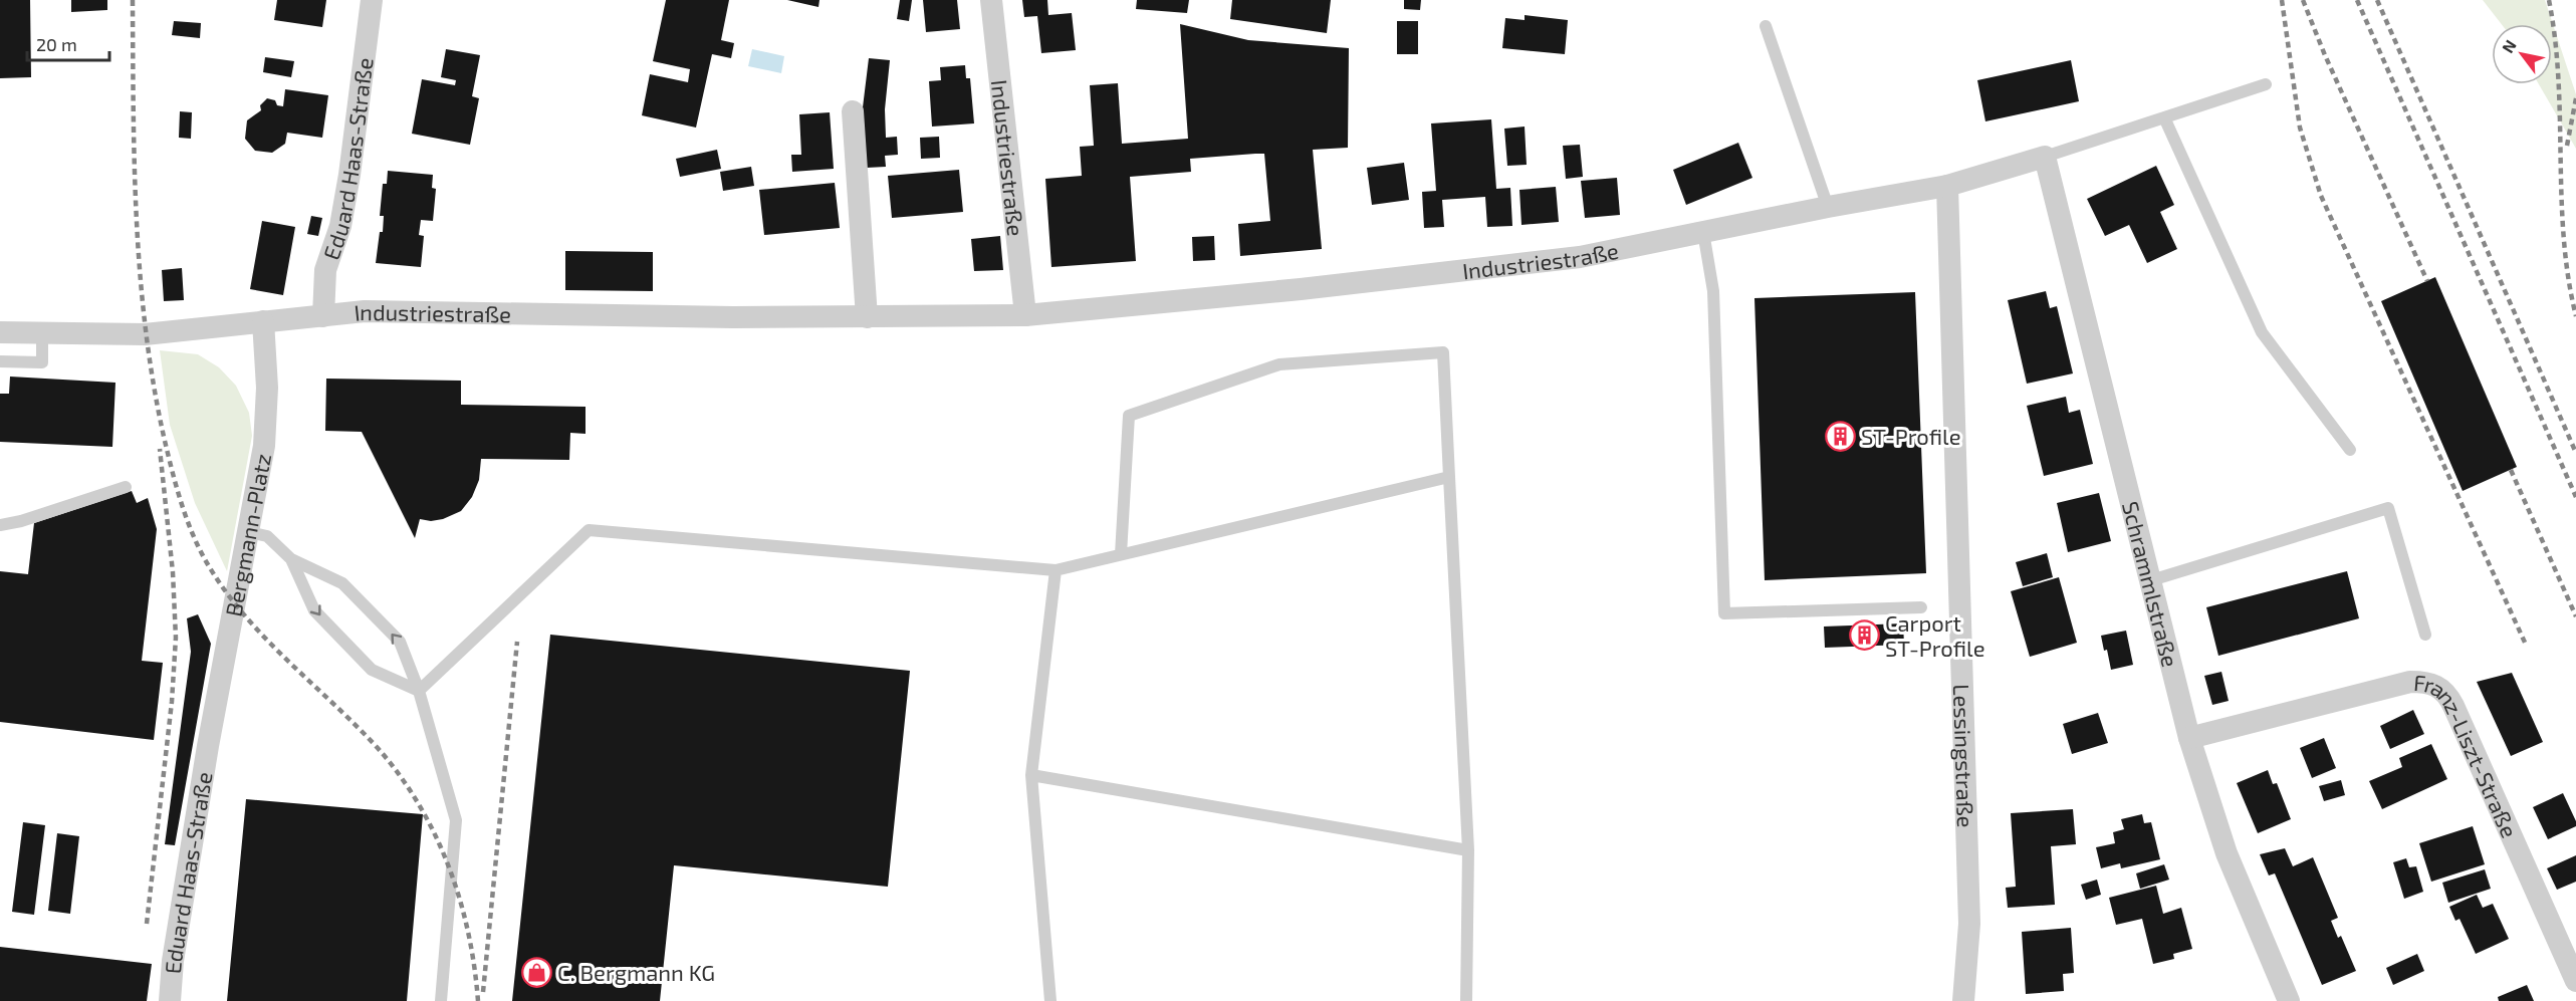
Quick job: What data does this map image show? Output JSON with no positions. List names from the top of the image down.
{
  "streets": {
    "street": [
      "Eduard Haas-Straße",
      "Industriestraße",
      "Bergmann-Platz",
      "Schrammlstraße",
      "Lessingstraße",
      "Franz-Liszt-Straße"
    ]
  },
  "crossings": [
    ["Eduard Haas-Straße", "Industriestraße"],
    ["Eduard Haas-Straße", "Bergmann-Platz"],
    ["Industriestraße", "Bergmann-Platz"],
    ["Industriestraße", "Schrammlstraße"],
    ["Industriestraße", "Lessingstraße"],
    ["Schrammlstraße", "Franz-Liszt-Straße"]
  ],
  "places": {
    "building": ["ST-Profile", "Carport ST-Profile"],
    "shop": ["C. Bergmann KG"]
  },
  "scale_bar": "20 m",
  "north": "top left"
}
